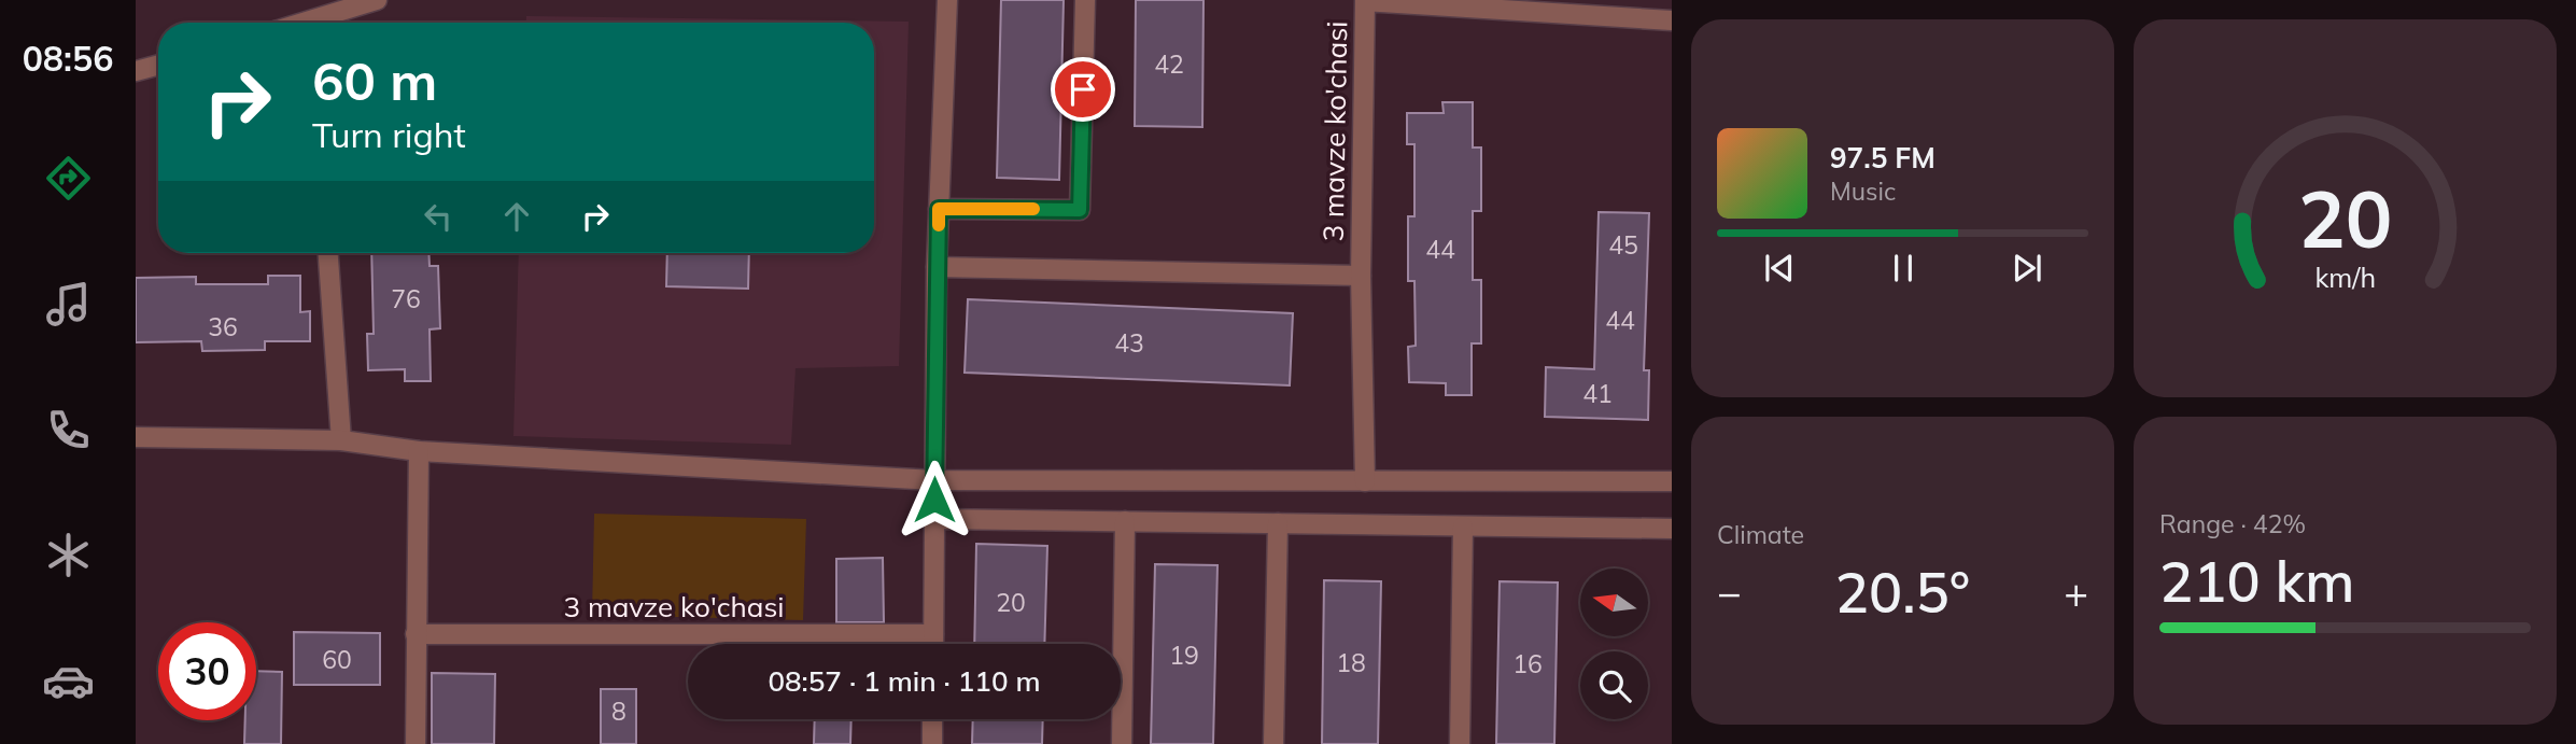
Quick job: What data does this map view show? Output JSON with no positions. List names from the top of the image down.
{
  "streets": {
    "street": ["3 mavze ko'chasi"]
  },
  "house_numbers": [
    "42",
    "45",
    "44",
    "76",
    "44",
    "36",
    "43",
    "41",
    "20",
    "19",
    "60",
    "18",
    "16",
    "8"
  ],
  "north": "left",
  "page": {
    "tabs": "08:56",
    "turn": ["60 m", "Turn right"],
    "song": ["97.5 FM", "Music"],
    "tile": [
      "Climate",
      ["Range · 42%", "210 km"]
    ],
    "heat": ["−", "20.5°", "+"],
    "limit": "30",
    "trip": "08:57 · 1 min · 110 m",
    "gauge": ["20", "km/h"]
  }
}
